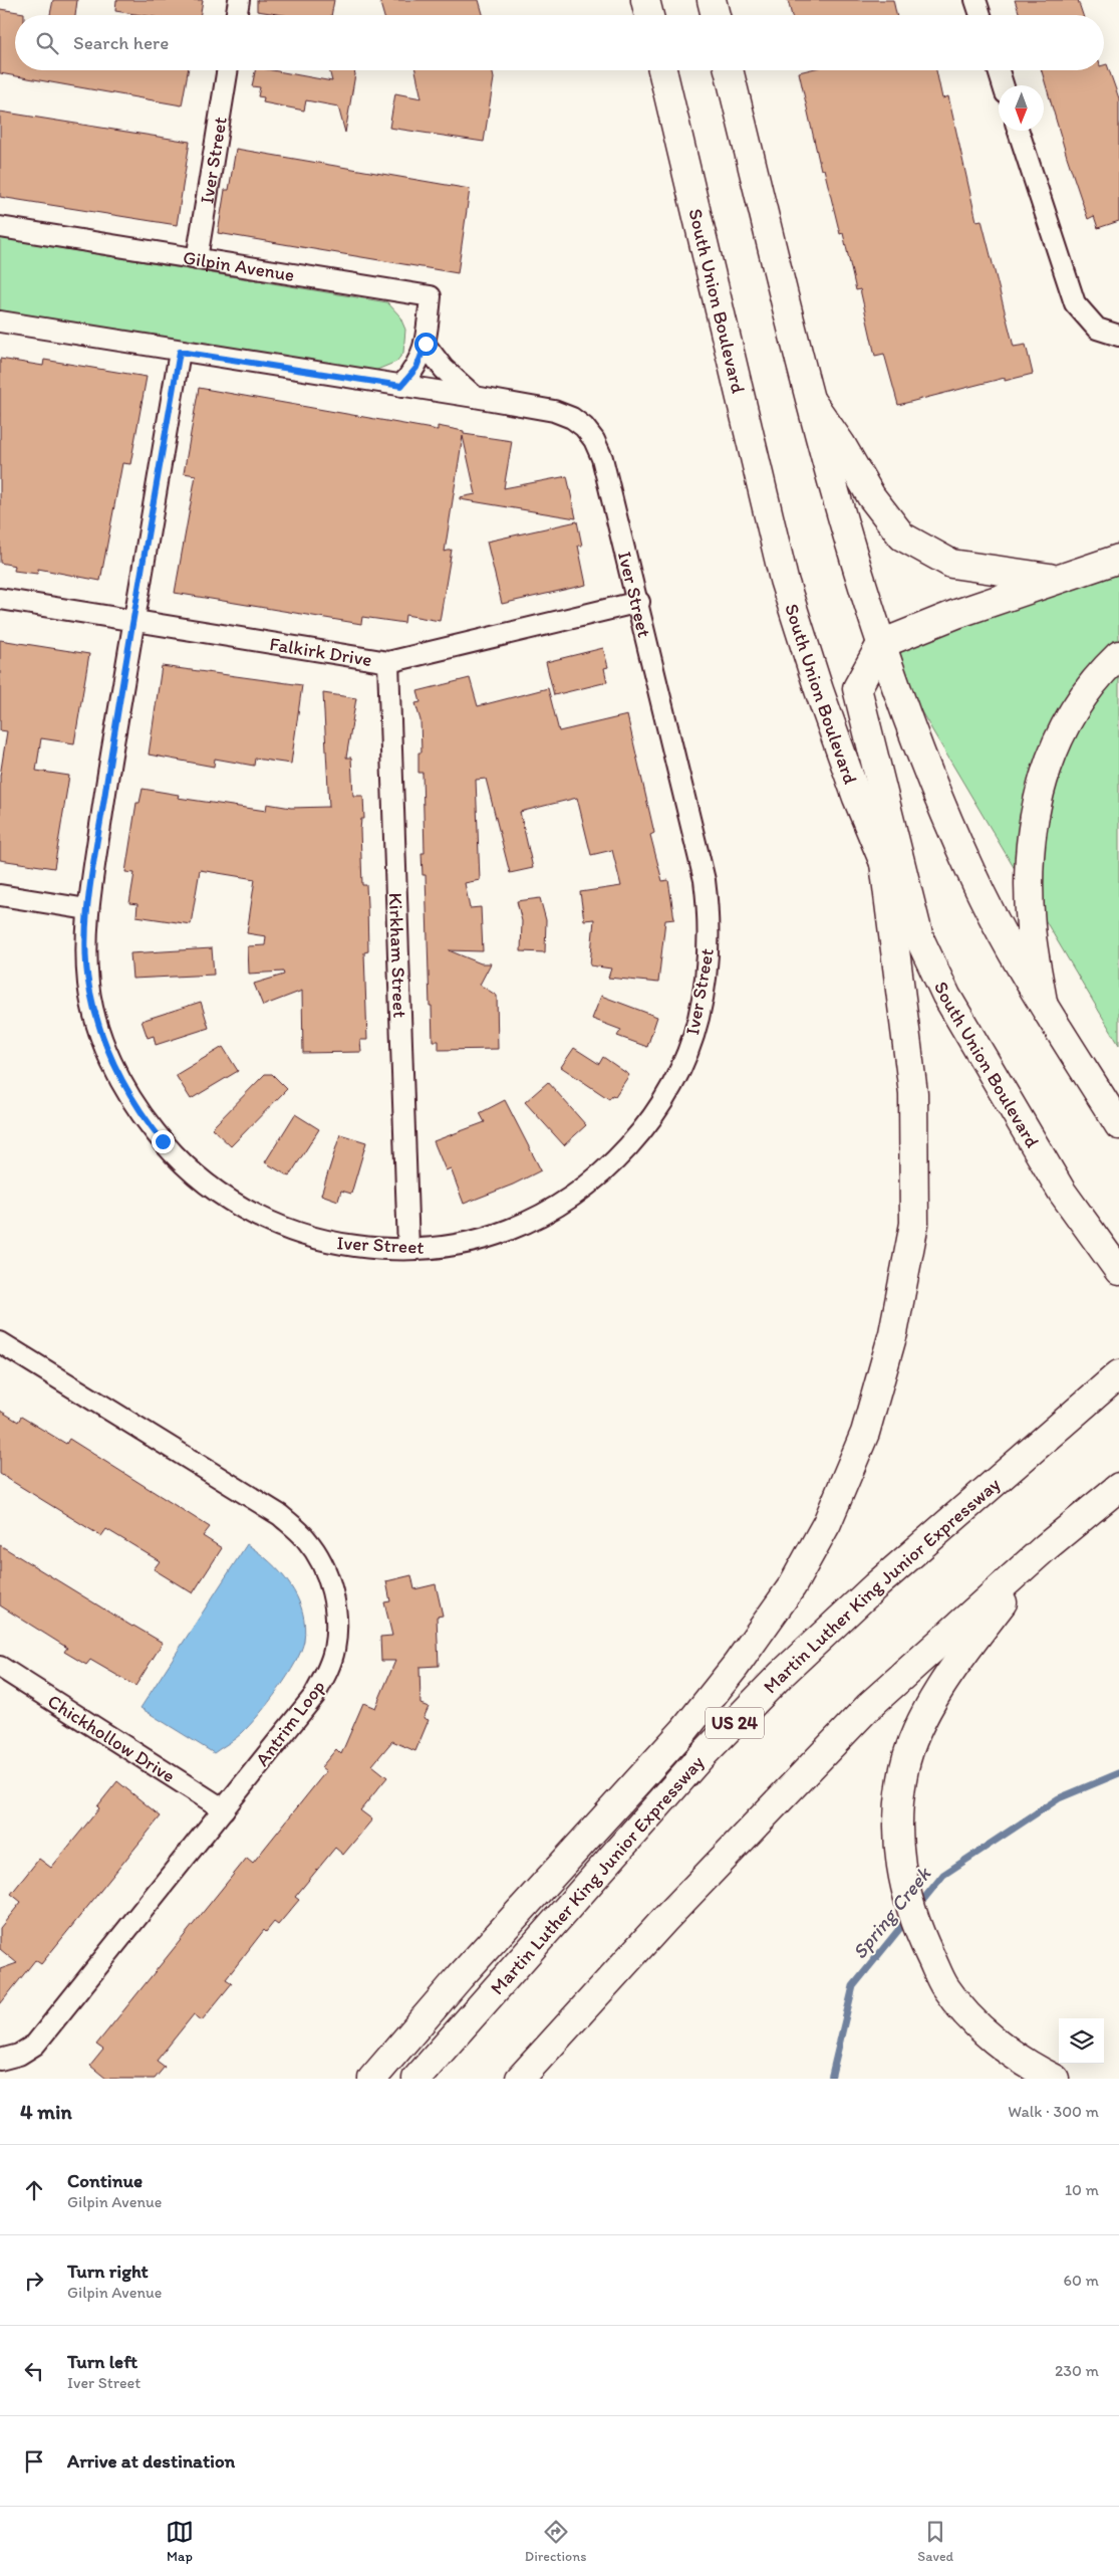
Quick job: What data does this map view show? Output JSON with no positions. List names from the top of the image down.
{
  "streets": {
    "main road": ["South Union Boulevard", "Martin Luther King Junior Expressway", "US 24"],
    "street": [
      "Iver Street",
      "Gilpin Avenue",
      "Falkirk Drive",
      "Kirkham Street",
      "Antrim Loop",
      "Chickhollow Drive"
    ]
  },
  "crossings": [
    ["Iver Street", "Gilpin Avenue"],
    ["Iver Street", "Falkirk Drive"],
    ["Iver Street", "Kirkham Street"],
    ["Falkirk Drive", "Kirkham Street"],
    ["Antrim Loop", "Chickhollow Drive"]
  ],
  "water": ["Spring Creek"],
  "north": "bottom",
  "page": {
    "search": "Search here",
    "heading": ["4 min", "Walk · 300 m"],
    "list": [
      ["Continue", "Gilpin Avenue", "10 m"],
      ["Turn right", "Gilpin Avenue", "60 m"],
      ["Turn left", "Iver Street", "230 m"],
      "Arrive at destination"
    ],
    "nav": ["Map", "Directions", "Saved"]
  }
}
